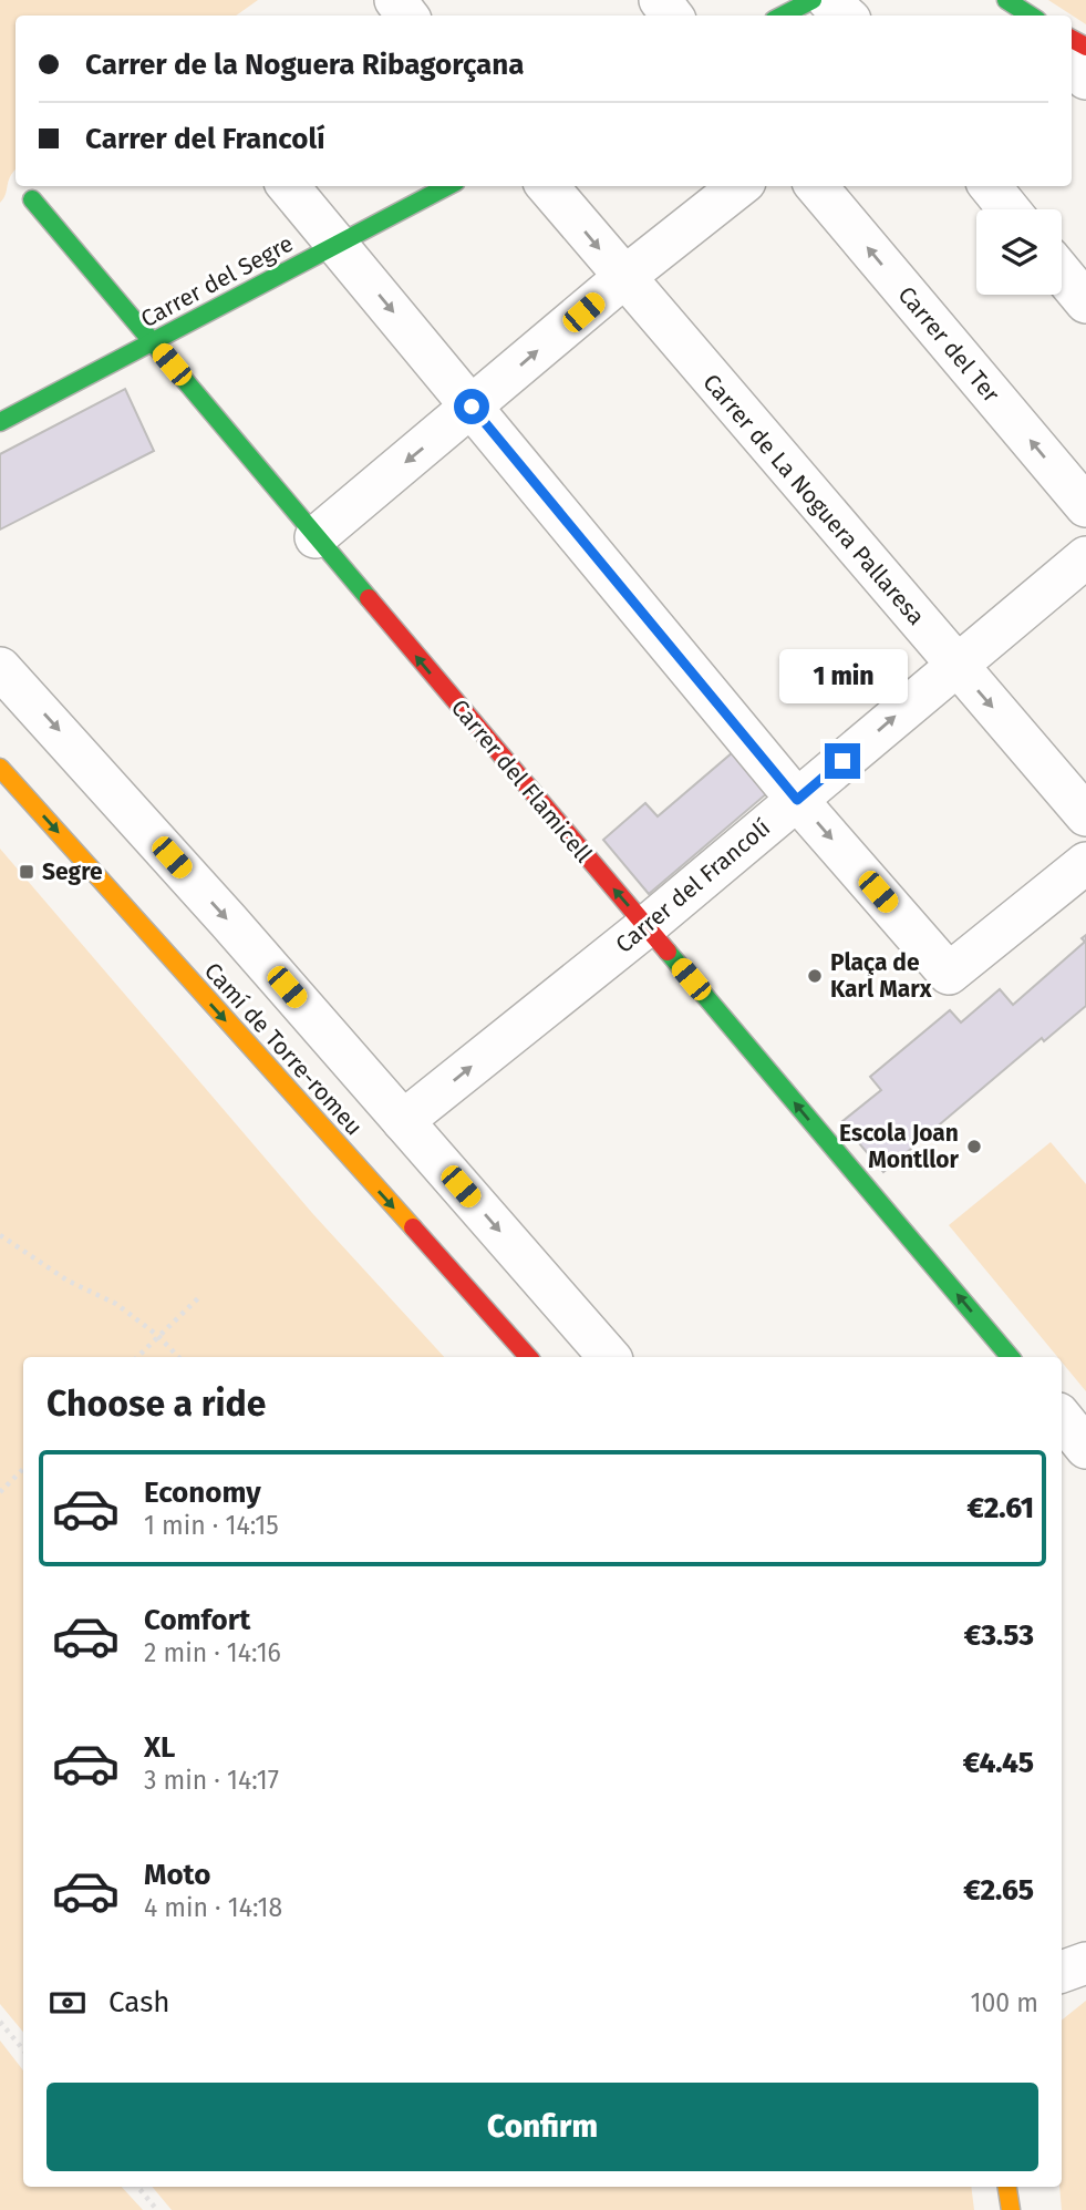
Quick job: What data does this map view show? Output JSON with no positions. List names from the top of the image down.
{
  "streets": {
    "street": [
      "Carrer del Segre",
      "Carrer del Ter",
      "Carrer de La Noguera Pallaresa",
      "Carrer del Flamicell",
      "Carrer del Francolí",
      "Camí de Torre-romeu"
    ]
  },
  "crossings": [
    ["Carrer del Segre", "Carrer del Flamicell"],
    ["Carrer de La Noguera Pallaresa", "Carrer del Francolí"],
    ["Carrer del Flamicell", "Carrer del Francolí"]
  ],
  "one_way": ["Carrer del Ter", "Carrer del Flamicell", "Carrer del Francolí"],
  "places": {
    "transit": ["Segre"],
    "other": ["Plaça de Karl Marx", "Escola Joan Montllor"]
  },
  "page": {
    "banner": ["Carrer de la Noguera Ribagorçana", "Carrer del Francolí"],
    "bubble": "1 min",
    "heading": "Choose a ride",
    "list": [
      {
        "name": "Economy",
        "note": "1 min · 14:15",
        "value": "€2.61"
      },
      {
        "name": "Comfort",
        "note": "2 min · 14:16",
        "value": "€3.53"
      },
      {
        "name": "XL",
        "note": "3 min · 14:17",
        "value": "€4.45"
      },
      {
        "name": "Moto",
        "note": "4 min · 14:18",
        "value": "€2.65"
      }
    ],
    "pay": ["Cash", "100 m"],
    "buttons": "Confirm"
  }
}
